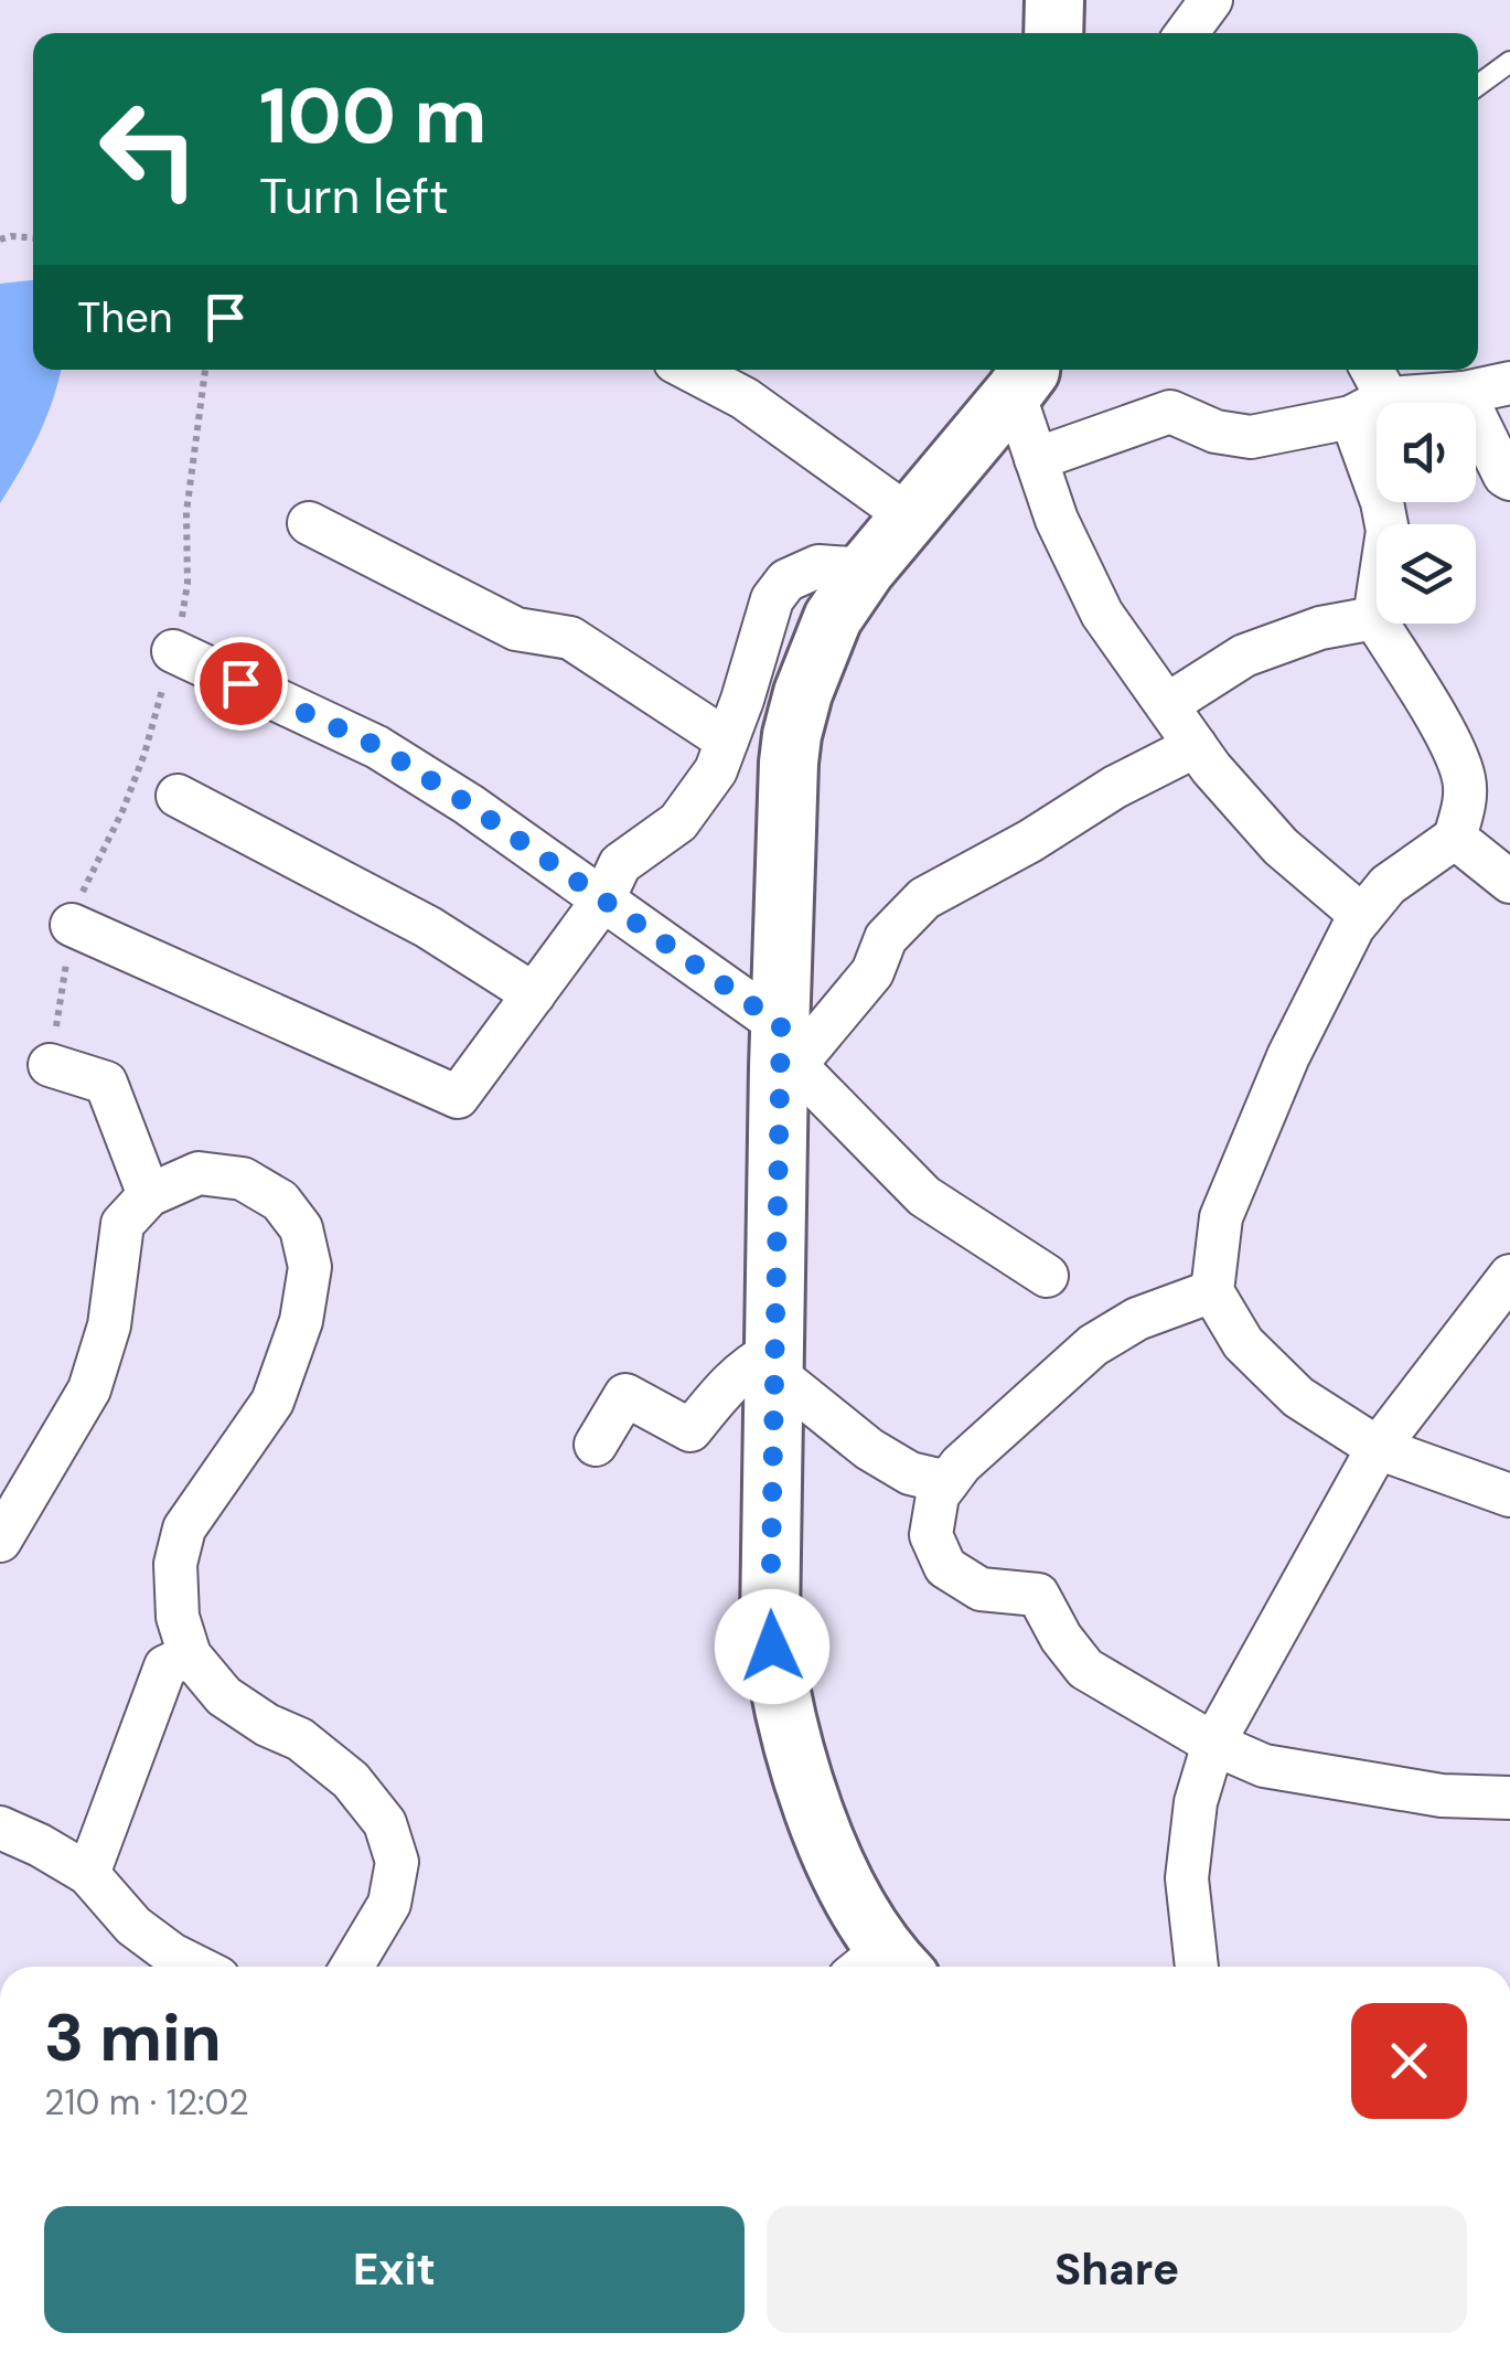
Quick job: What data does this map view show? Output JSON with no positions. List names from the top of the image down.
{
  "page": {
    "turn": ["100 m", "Turn left"],
    "then": "Then",
    "heading": ["3 min", "210 m · 12:02"],
    "buttons": ["Exit", "Share"]
  }
}
